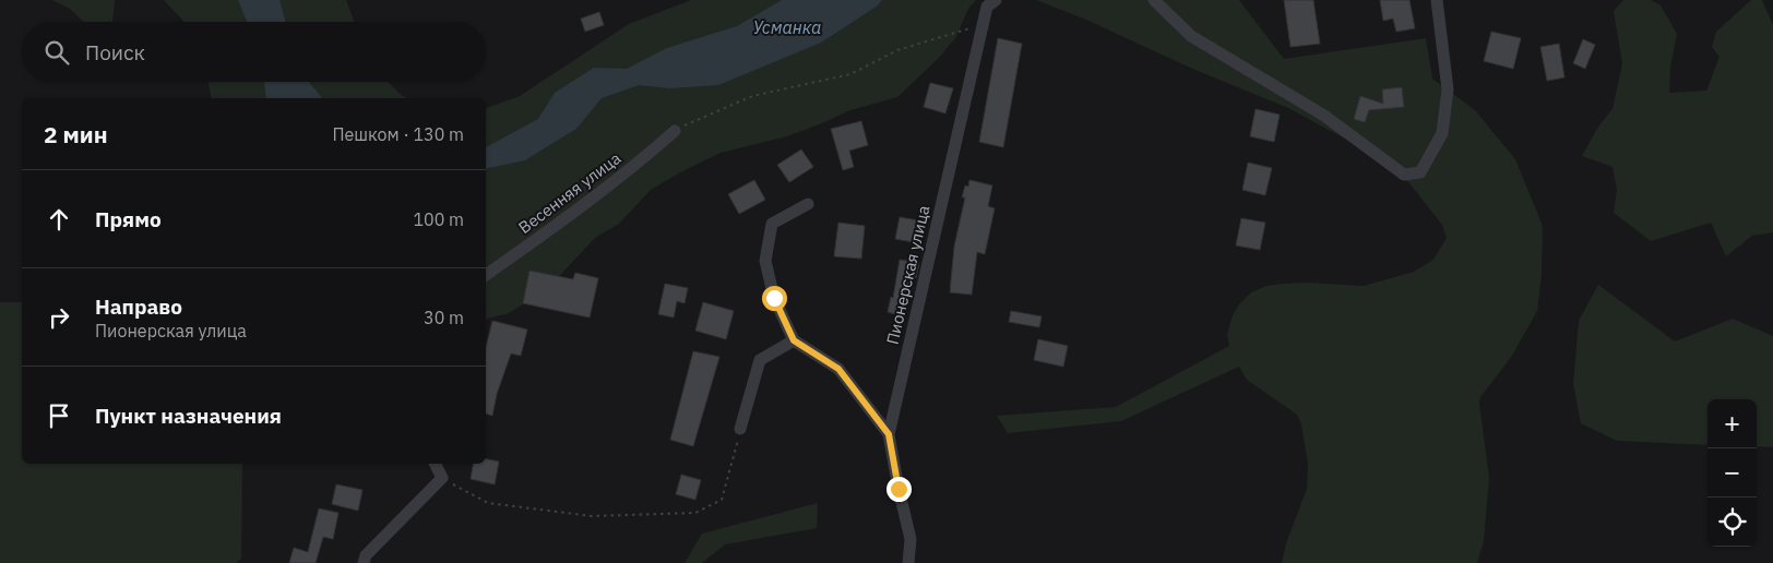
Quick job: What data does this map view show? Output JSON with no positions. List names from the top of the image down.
{
  "streets": {
    "street": ["Весенняя улица", "Пионерская улица"]
  },
  "water": ["Усманка"],
  "page": {
    "search": "Поиск",
    "heading": ["2 мин", "Пешком · 130 m"],
    "list": [
      ["Прямо", "100 m"],
      ["Направо", "Пионерская улица", "30 m"],
      "Пункт назначения"
    ],
    "map_buttons": ["+", "−"]
  }
}
